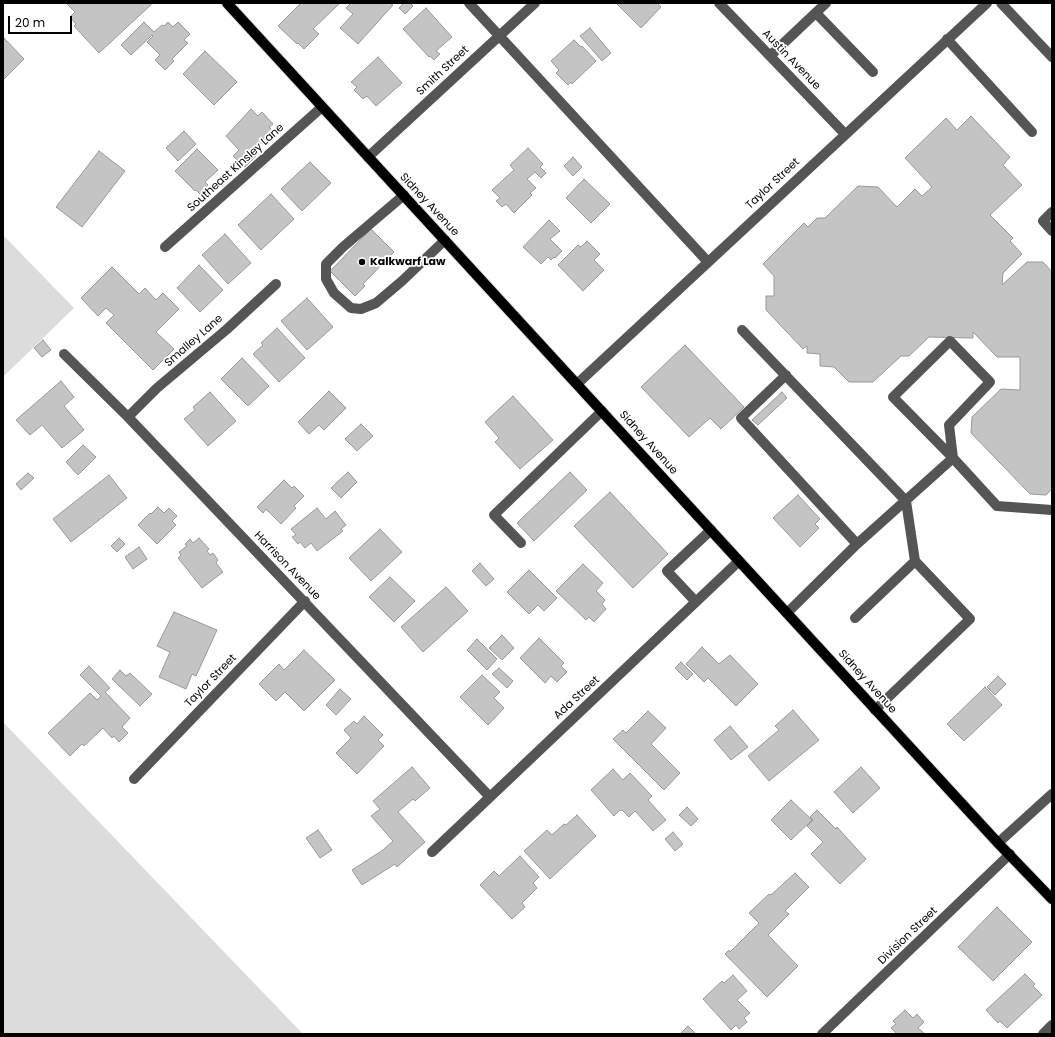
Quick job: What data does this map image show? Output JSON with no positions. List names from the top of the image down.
{
  "streets": {
    "main road": ["Sidney Avenue"],
    "street": [
      "Austin Avenue",
      "Smith Street",
      "Southeast Kinsley Lane",
      "Taylor Street",
      "Smalley Lane",
      "Harrison Avenue",
      "Ada Street",
      "Division Street"
    ]
  },
  "crossings": [
    ["Austin Avenue", "Taylor Street"],
    ["Smith Street", "Sidney Avenue"],
    ["Southeast Kinsley Lane", "Sidney Avenue"],
    ["Taylor Street", "Sidney Avenue"],
    ["Taylor Street", "Harrison Avenue"],
    ["Sidney Avenue", "Ada Street"],
    ["Sidney Avenue", "Division Street"],
    ["Smalley Lane", "Harrison Avenue"],
    ["Harrison Avenue", "Ada Street"]
  ],
  "places": ["Kalkwarf Law"],
  "scale_bar": "20 m"
}
